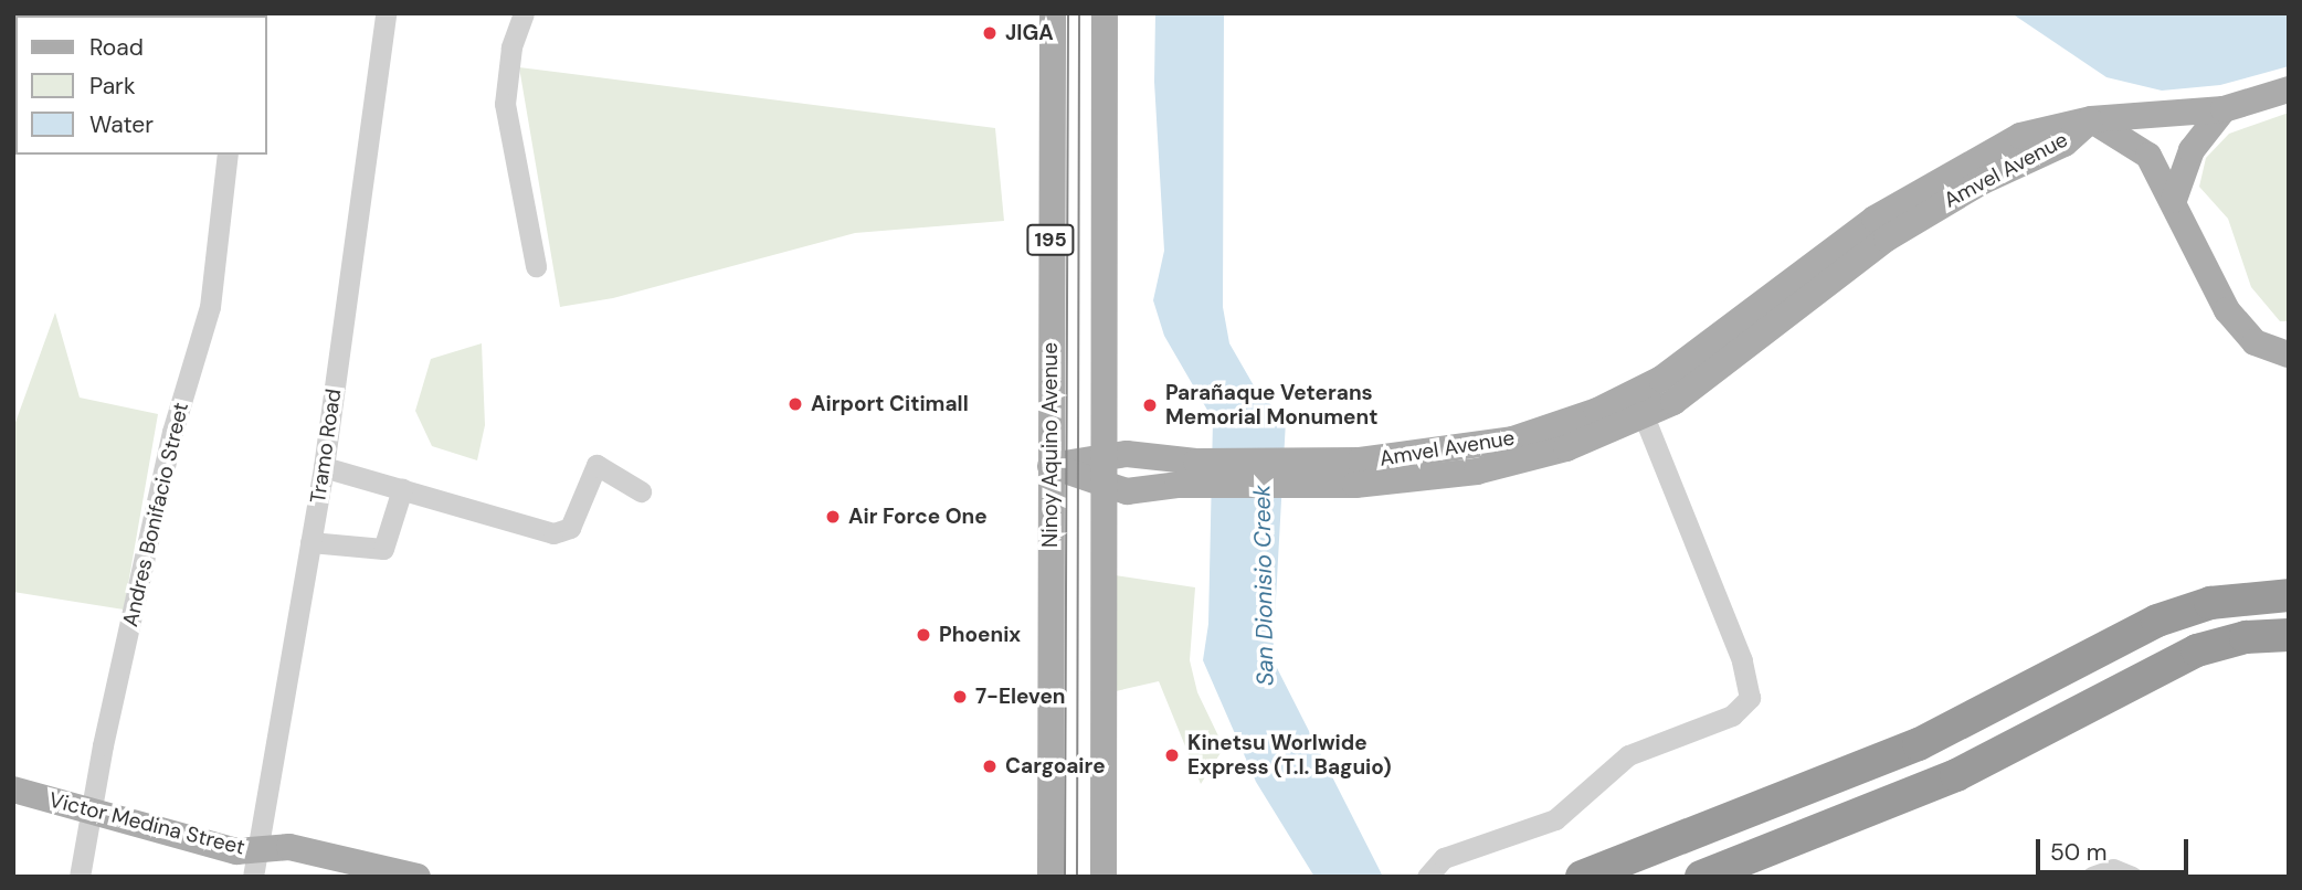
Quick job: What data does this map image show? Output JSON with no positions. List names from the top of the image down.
{
  "streets": {
    "main road": [
      "Amvel Avenue",
      "195",
      "Ninoy Aquino Avenue",
      "Victor Medina Street"
    ],
    "street": ["Tramo Road", "Andres Bonifacio Street"]
  },
  "crossings": [
    ["Amvel Avenue", "195"],
    ["Amvel Avenue", "Ninoy Aquino Avenue"],
    ["Tramo Road", "Victor Medina Street"],
    ["Andres Bonifacio Street", "Victor Medina Street"]
  ],
  "water": ["San Dionisio Creek"],
  "places": [
    "JIGA",
    "Airport Citimall",
    "Parañaque Veterans Memorial Monument",
    "Air Force One",
    "Phoenix",
    "7-Eleven",
    "Kinetsu Worlwide Express (T.I. Baguio)",
    "Cargoaire"
  ],
  "legend": ["Road", "Park", "Water"],
  "scale_bar": "50 m"
}
